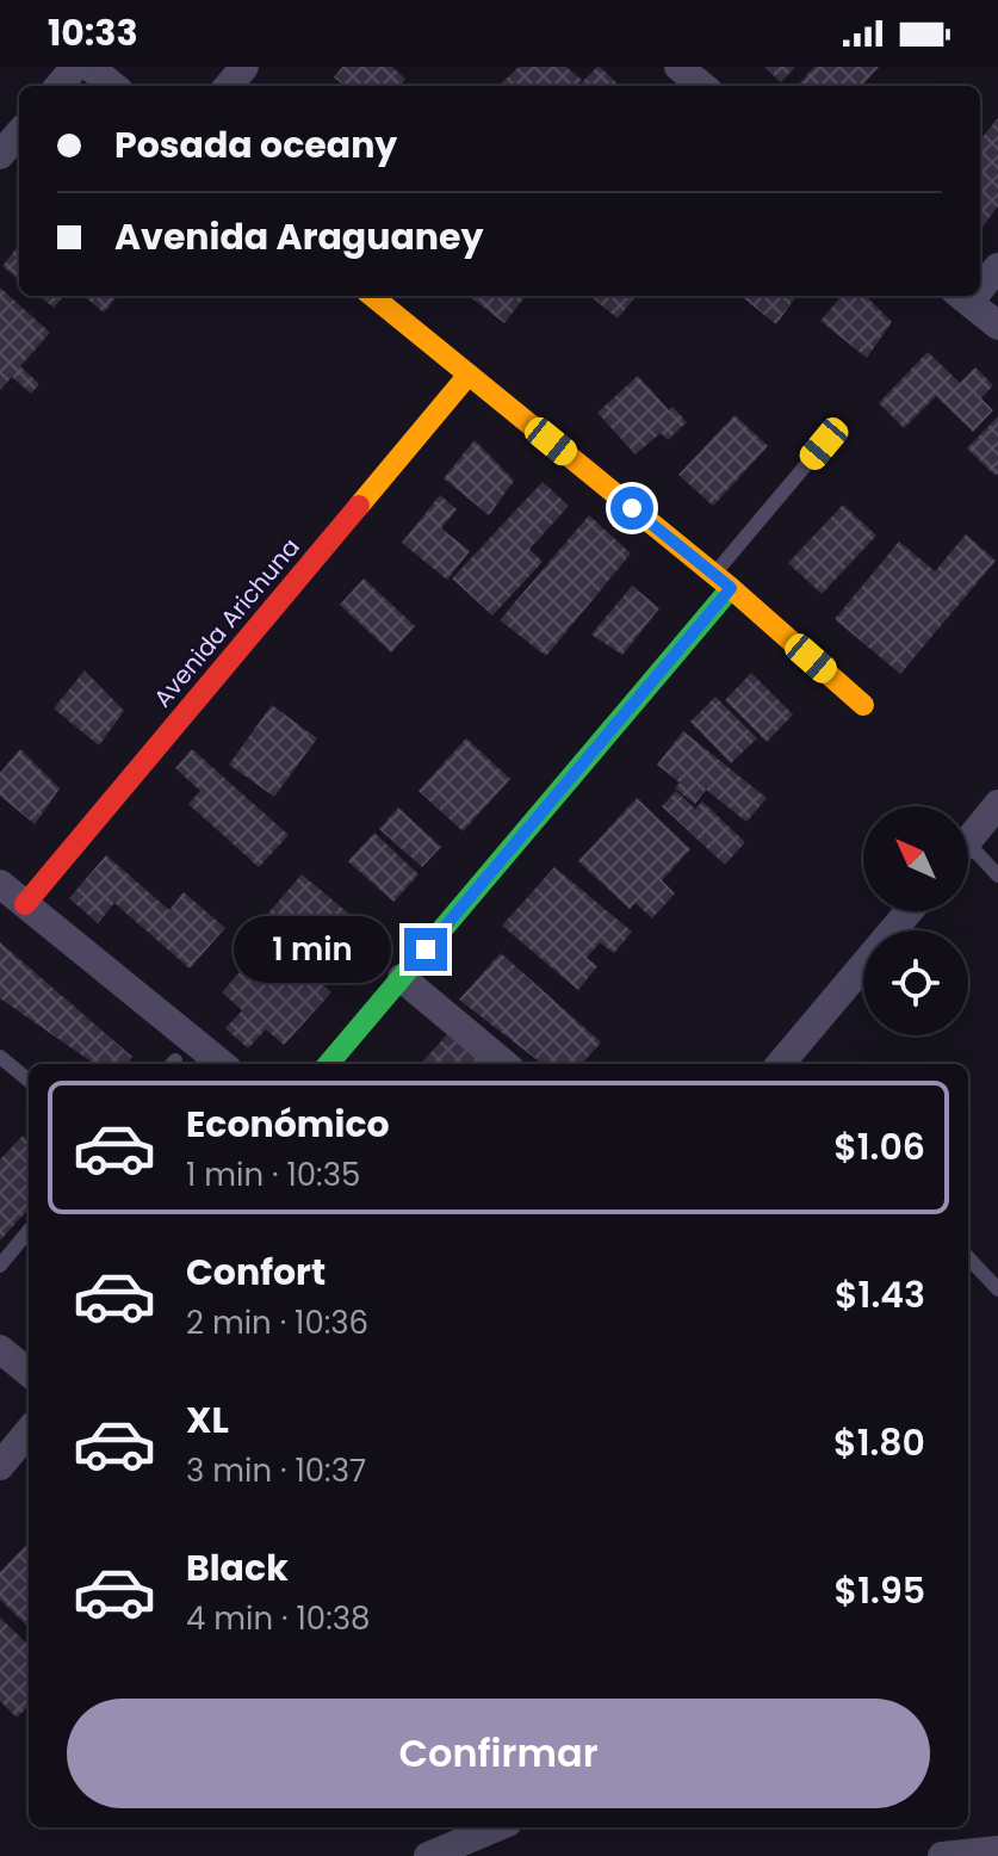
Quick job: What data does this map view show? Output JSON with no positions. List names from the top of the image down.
{
  "streets": {
    "street": ["Avenida Arichuna"]
  },
  "north": "top left",
  "page": {
    "status": "10:33",
    "banner": ["Posada oceany", "Avenida Araguaney"],
    "bubble": "1 min",
    "list": [
      {
        "name": "Económico",
        "note": "1 min · 10:35",
        "value": "$1.06"
      },
      {
        "name": "Confort",
        "note": "2 min · 10:36",
        "value": "$1.43"
      },
      {
        "name": "XL",
        "note": "3 min · 10:37",
        "value": "$1.80"
      },
      {
        "name": "Black",
        "note": "4 min · 10:38",
        "value": "$1.95"
      }
    ],
    "buttons": "Confirmar"
  }
}
